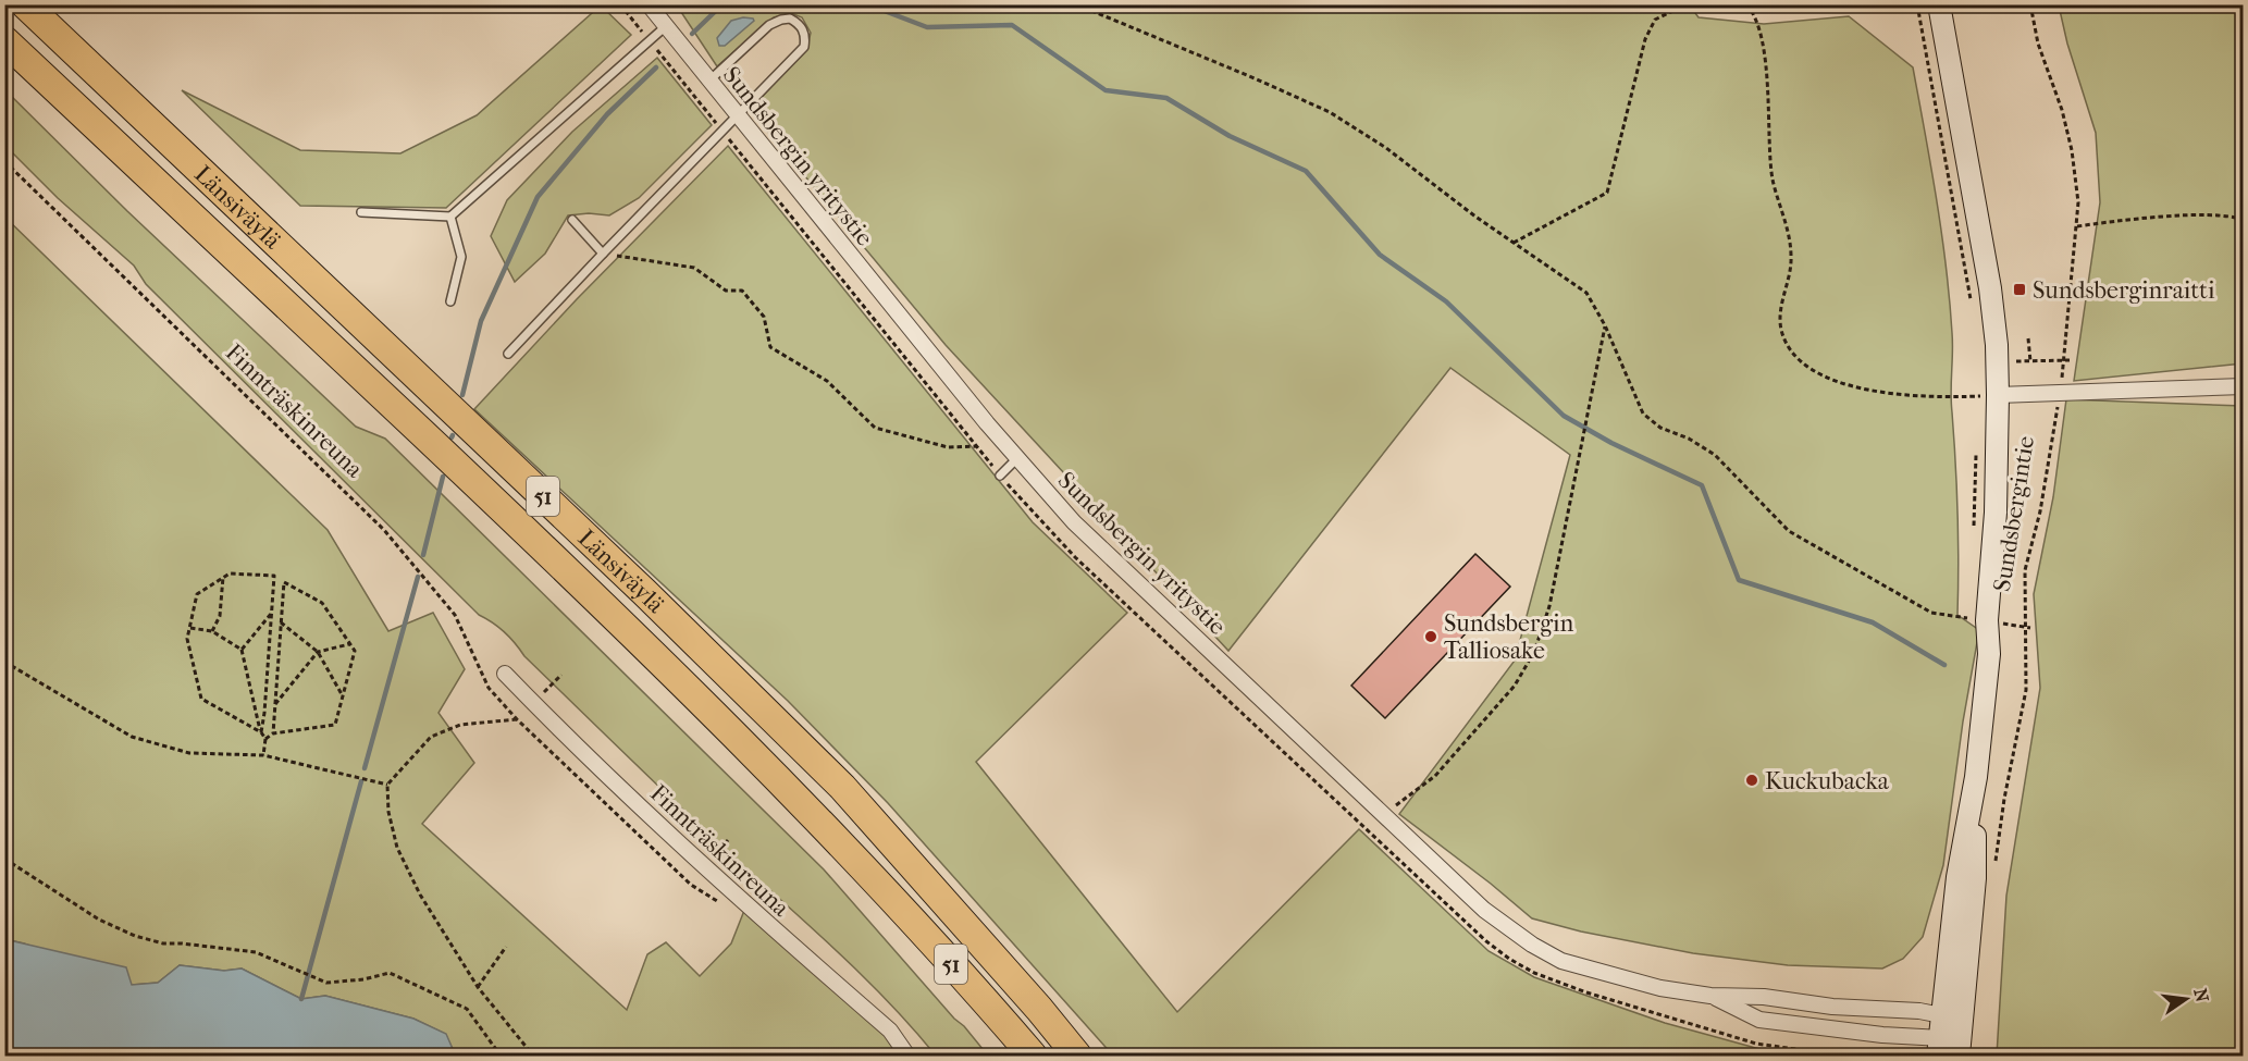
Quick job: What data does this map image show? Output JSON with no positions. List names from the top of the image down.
{
  "streets": {
    "highway": ["Länsiväylä", "51"],
    "main road": ["Sundsbergintie"],
    "street": ["Sundsbergin yritystie", "Finnträskinreuna"]
  },
  "crossings": [
    ["Sundsbergin yritystie", "Sundsbergintie"]
  ],
  "places": {
    "transit": ["Sundsberginraitti"],
    "other": ["Sundsbergin Talliosake", "Kuckubacka"]
  },
  "north": "right"
}
